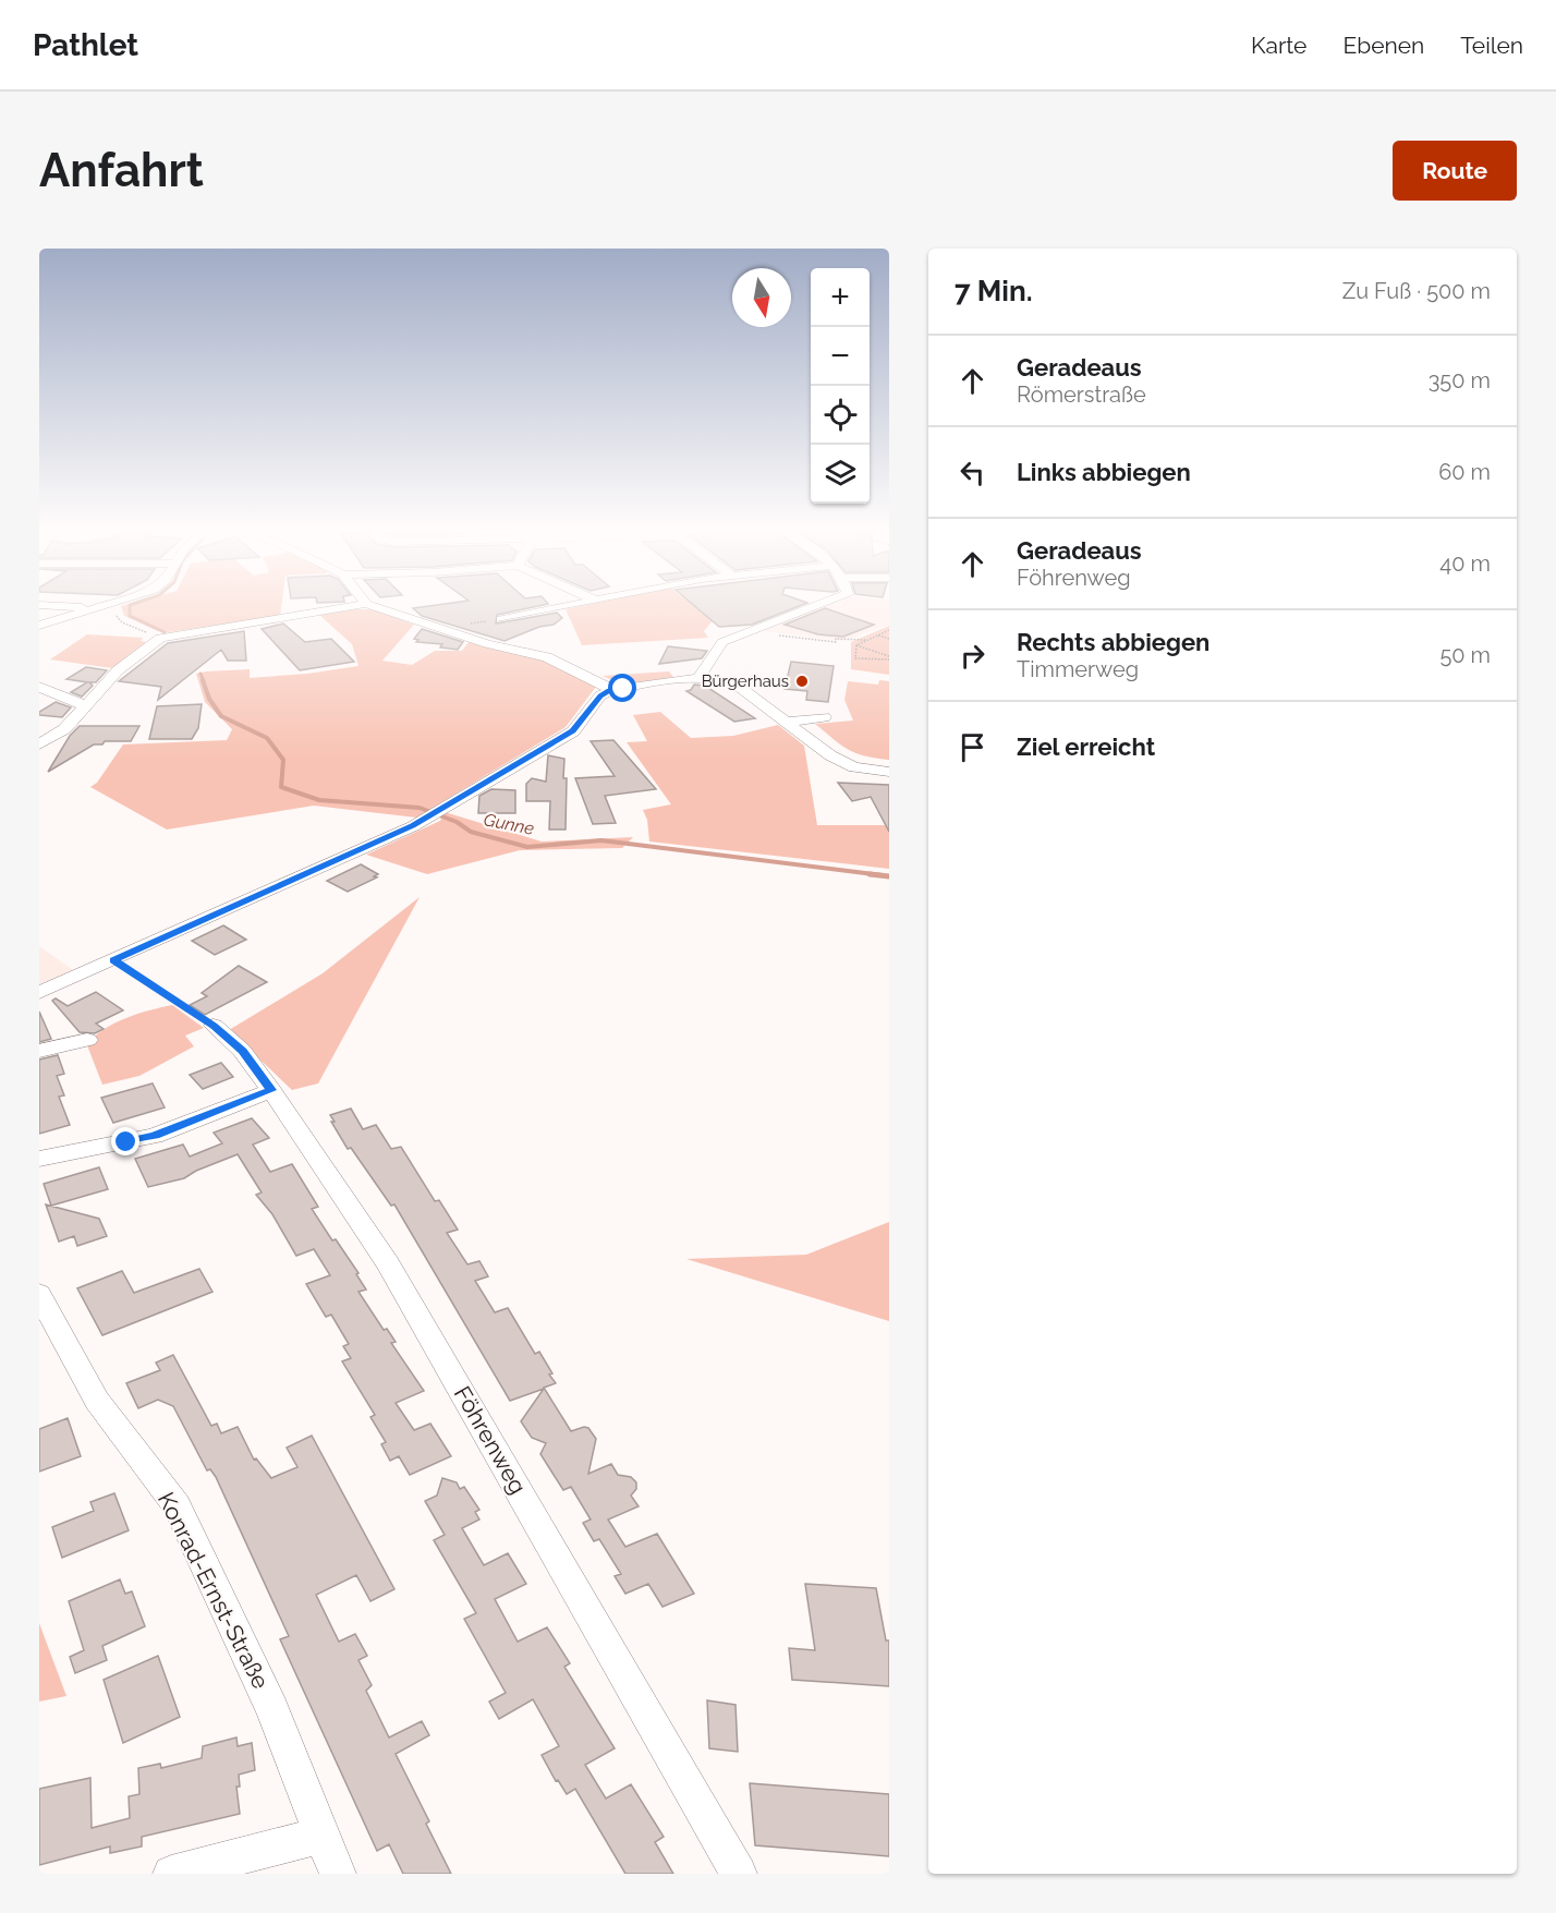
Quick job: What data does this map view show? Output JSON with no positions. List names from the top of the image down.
{
  "streets": {
    "street": ["Föhrenweg", "Konrad-Ernst-Straße"]
  },
  "water": ["Gunne"],
  "places": ["Bürgerhaus"],
  "north": "bottom",
  "page": {
    "header": "Pathlet",
    "nav": ["Karte", "Ebenen", "Teilen"],
    "buttons": "Route",
    "title": "Anfahrt",
    "heading": ["7 Min.", "Zu Fuß · 500 m"],
    "map_buttons": ["+", "−"],
    "list": [
      ["Geradeaus", "Römerstraße", "350 m"],
      ["Links abbiegen", "60 m"],
      ["Geradeaus", "Föhrenweg", "40 m"],
      ["Rechts abbiegen", "Timmerweg", "50 m"],
      "Ziel erreicht"
    ]
  }
}
